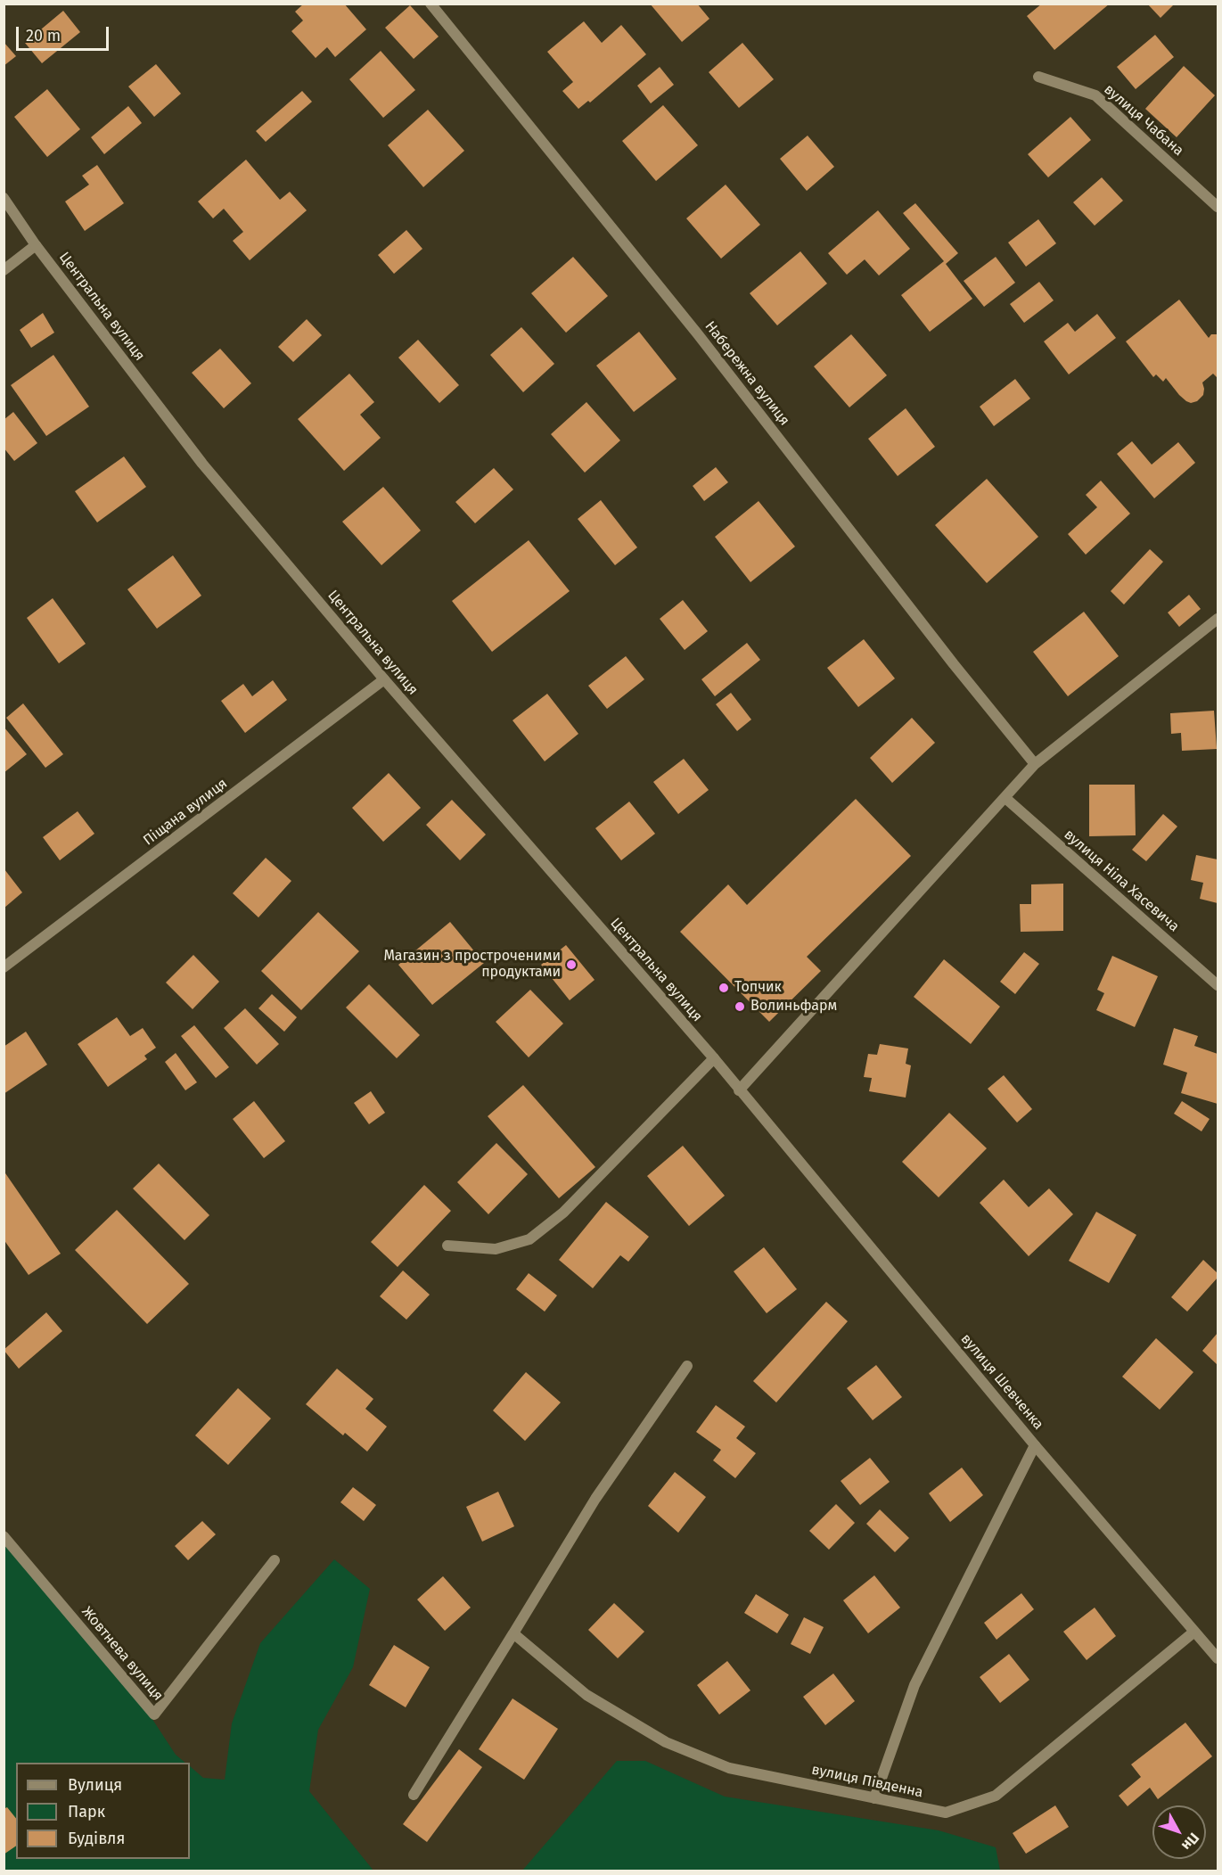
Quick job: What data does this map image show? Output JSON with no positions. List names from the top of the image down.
{
  "streets": {
    "street": [
      "вулиця Чабана",
      "Центральна вулиця",
      "Набережна вулиця",
      "Піщана вулиця",
      "вулиця Ніла Хасевича",
      "вулиця Шевченка",
      "Жовтнева вулиця",
      "вулиця Південна"
    ]
  },
  "crossings": [
    ["Центральна вулиця", "Піщана вулиця"],
    ["Центральна вулиця", "вулиця Шевченка"],
    ["вулиця Шевченка", "вулиця Південна"]
  ],
  "places": ["Магазин з простроченими продуктами", "Топчик", "Волиньфарм"],
  "legend": ["Вулиця", "Парк", "Будівля"],
  "scale_bar": "20 m",
  "north": "bottom right"
}
